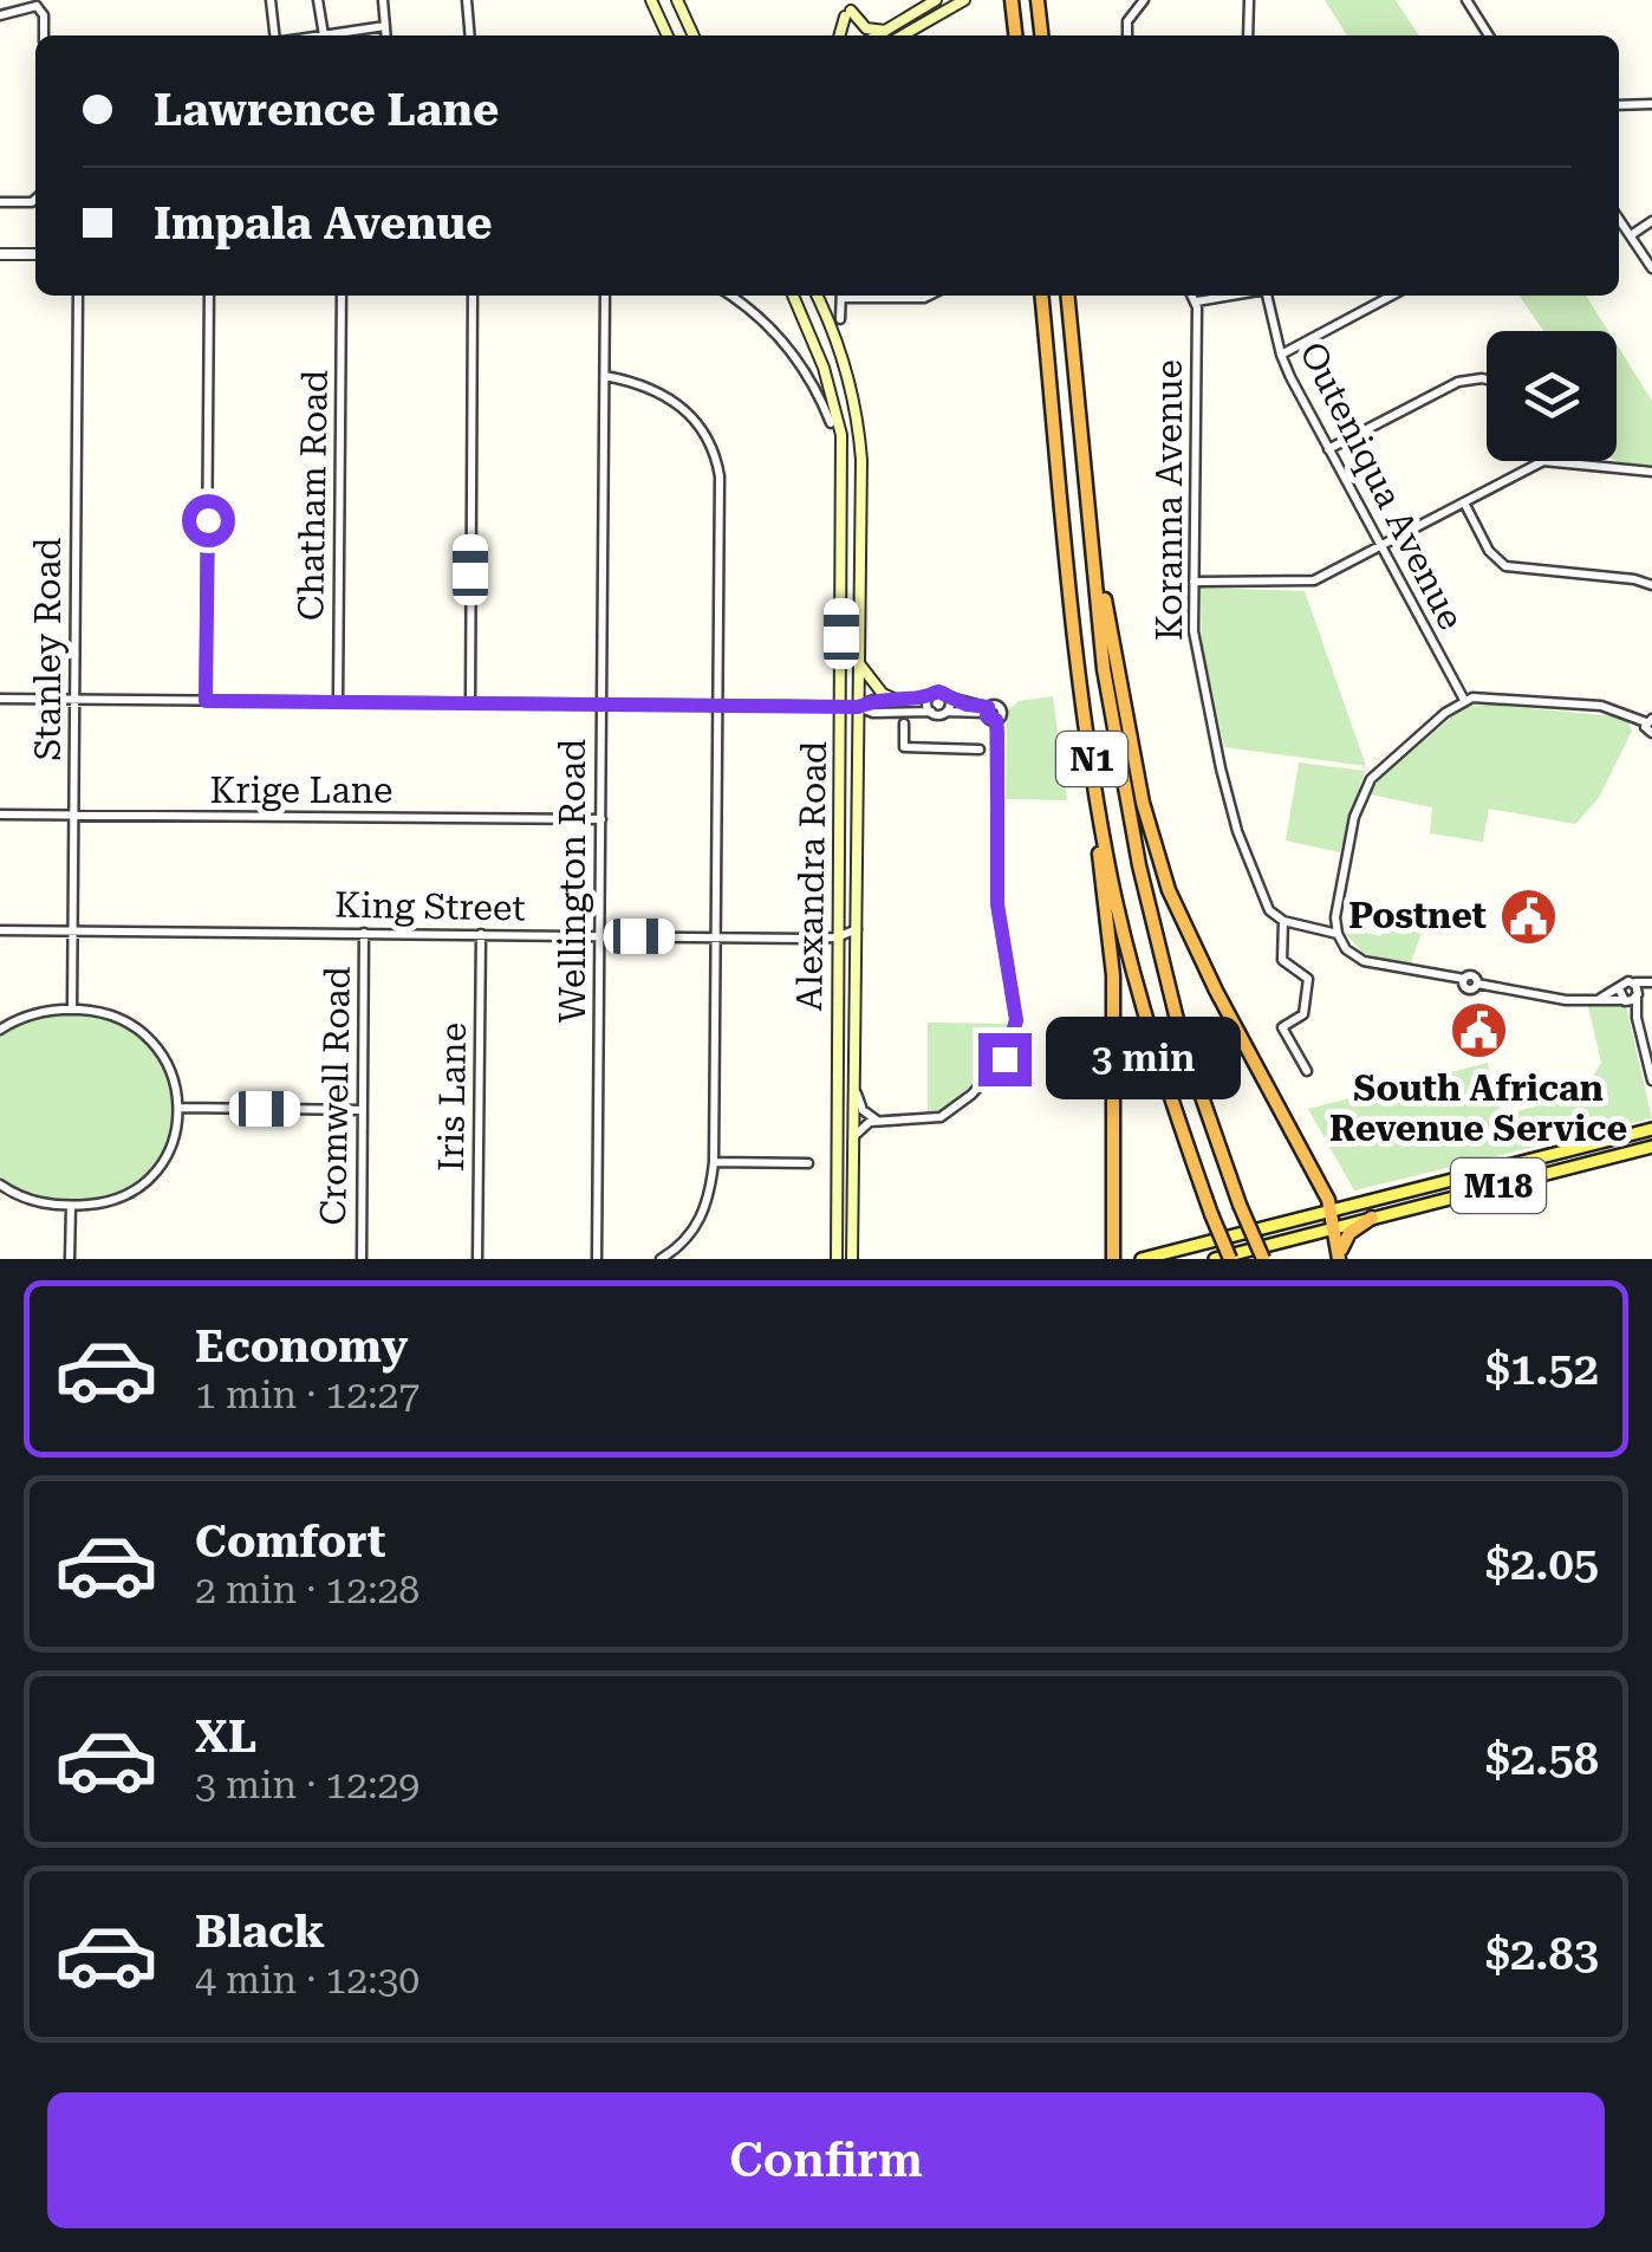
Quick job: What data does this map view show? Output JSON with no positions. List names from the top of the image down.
{
  "streets": {
    "highway": ["N1"],
    "main road": ["Alexandra Road", "M18"],
    "street": [
      "Outeniqua Avenue",
      "Chatham Road",
      "Koranna Avenue",
      "Stanley Road",
      "Krige Lane",
      "Wellington Road",
      "King Street",
      "Cromwell Road",
      "Iris Lane"
    ]
  },
  "crossings": [
    ["Stanley Road", "Krige Lane"],
    ["Stanley Road", "King Street"],
    ["Krige Lane", "Wellington Road"],
    ["Alexandra Road", "King Street"],
    ["Wellington Road", "King Street"],
    ["King Street", "Cromwell Road"],
    ["King Street", "Iris Lane"]
  ],
  "places": {
    "public building": ["Postnet", "South African Revenue Service"]
  },
  "page": {
    "banner": ["Lawrence Lane", "Impala Avenue"],
    "bubble": "3 min",
    "list": [
      {
        "name": "Economy",
        "note": "1 min · 12:27",
        "value": "$1.52"
      },
      {
        "name": "Comfort",
        "note": "2 min · 12:28",
        "value": "$2.05"
      },
      {
        "name": "XL",
        "note": "3 min · 12:29",
        "value": "$2.58"
      },
      {
        "name": "Black",
        "note": "4 min · 12:30",
        "value": "$2.83"
      }
    ],
    "buttons": "Confirm"
  }
}
